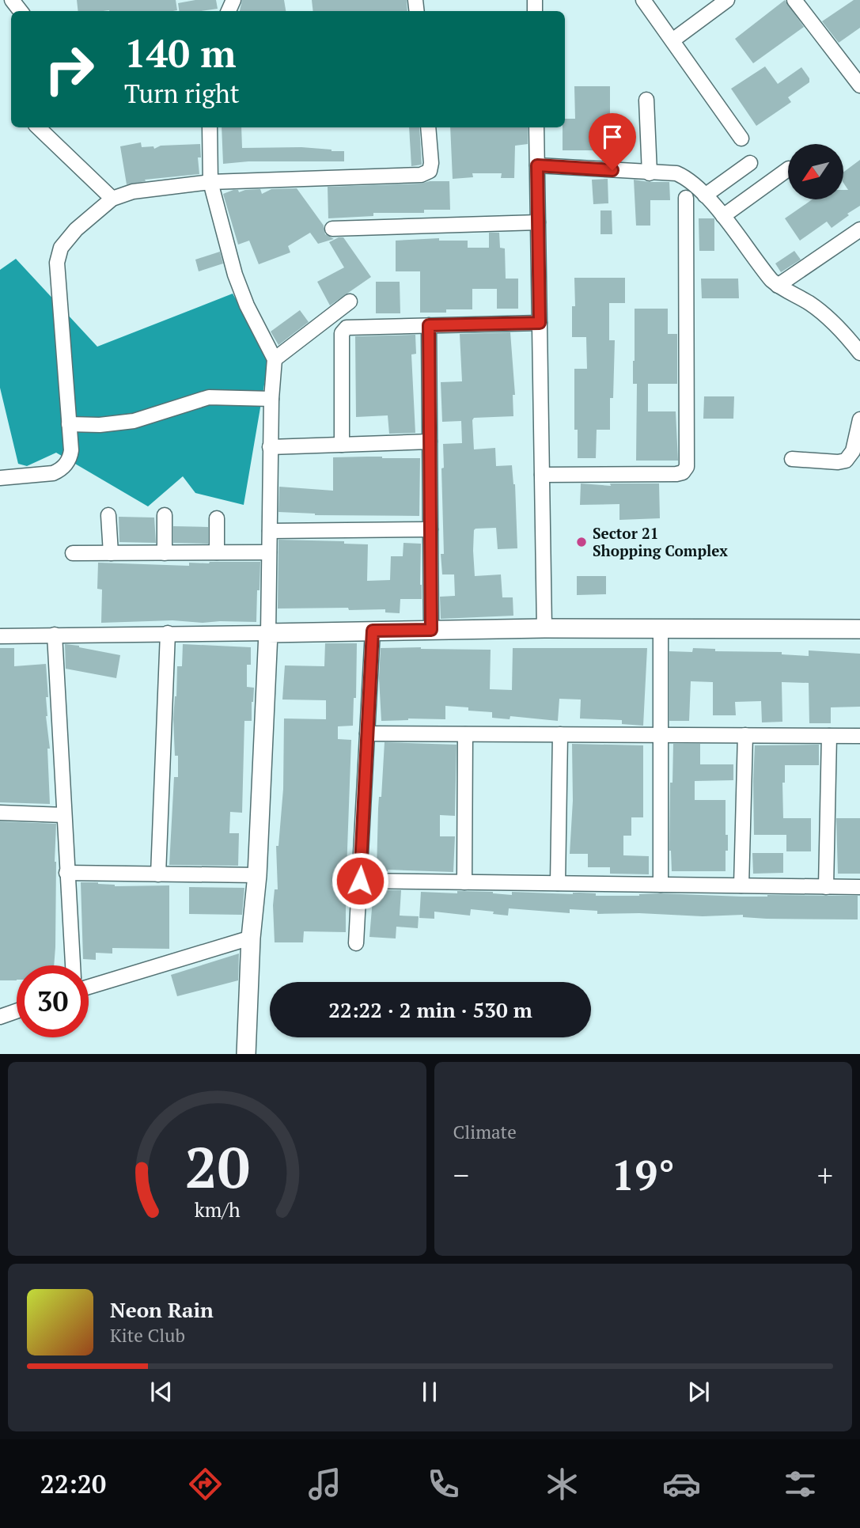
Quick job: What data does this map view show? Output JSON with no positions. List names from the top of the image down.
{
  "places": ["Sector 21 Shopping Complex"],
  "north": "bottom left",
  "page": {
    "turn": ["140 m", "Turn right"],
    "limit": "30",
    "trip": "22:22 · 2 min · 530 m",
    "tile": "Climate",
    "heat": ["−", "19°", "+"],
    "song": ["Neon Rain", "Kite Club"],
    "tabs": "22:20",
    "gauge": ["20", "km/h"]
  }
}
